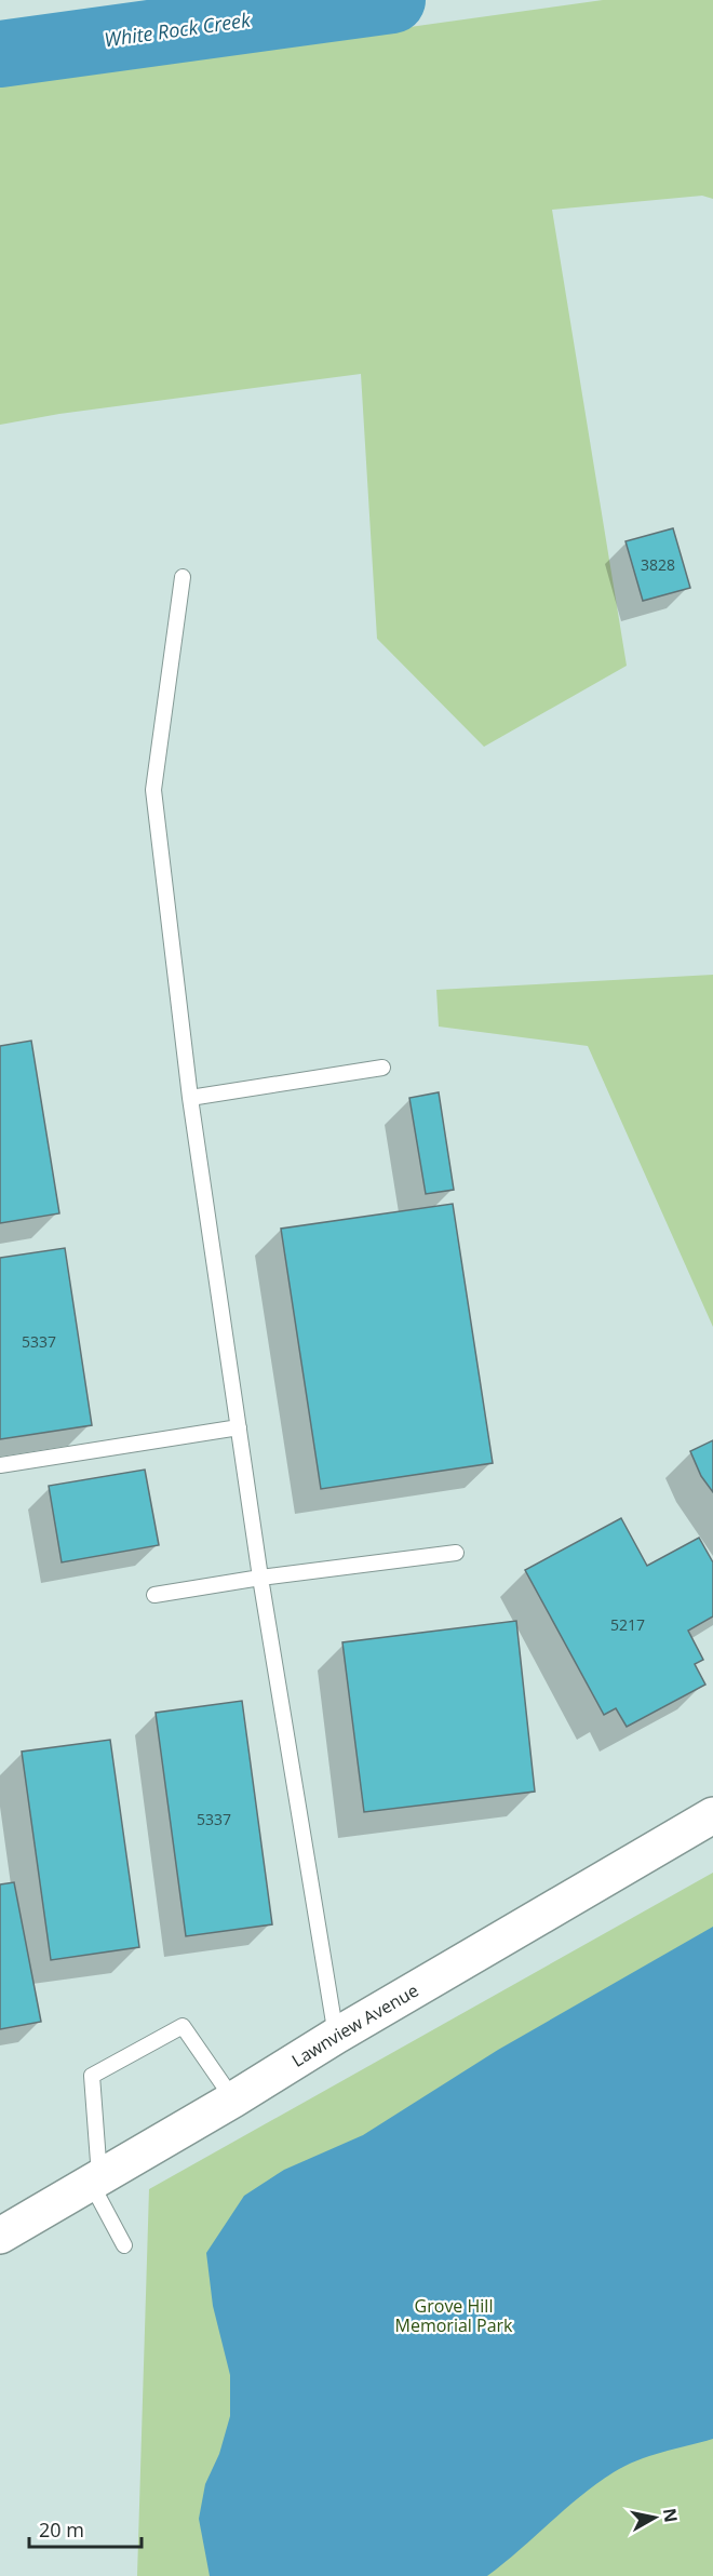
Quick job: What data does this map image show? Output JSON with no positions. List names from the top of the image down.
{
  "streets": {
    "street": ["Lawnview Avenue"]
  },
  "water": ["White Rock Creek"],
  "parks": ["Grove Hill Memorial Park"],
  "house_numbers": [
    "3828",
    "5337",
    "5217",
    "5337"
  ],
  "scale_bar": "20 m",
  "north": "right"
}
